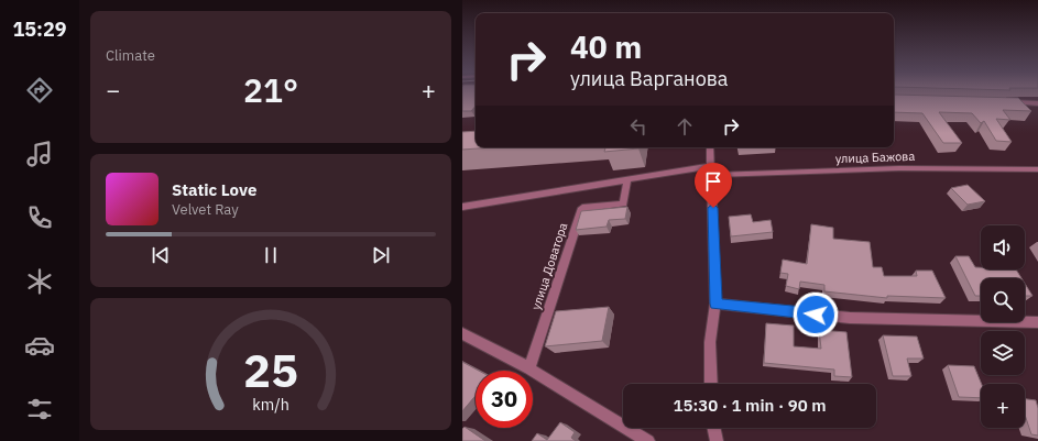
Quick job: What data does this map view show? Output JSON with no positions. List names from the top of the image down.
{
  "streets": {
    "street": ["улица Бажова", "улица Доватора"]
  },
  "crossings": [
    ["улица Бажова", "улица Доватора"]
  ],
  "page": {
    "tabs": "15:29",
    "tile": "Climate",
    "turn": ["40 m", "улица Варганова"],
    "heat": ["−", "21°", "+"],
    "song": ["Static Love", "Velvet Ray"],
    "map_buttons": "+",
    "limit": "30",
    "trip": "15:30 · 1 min · 90 m",
    "gauge": ["25", "km/h"]
  }
}
